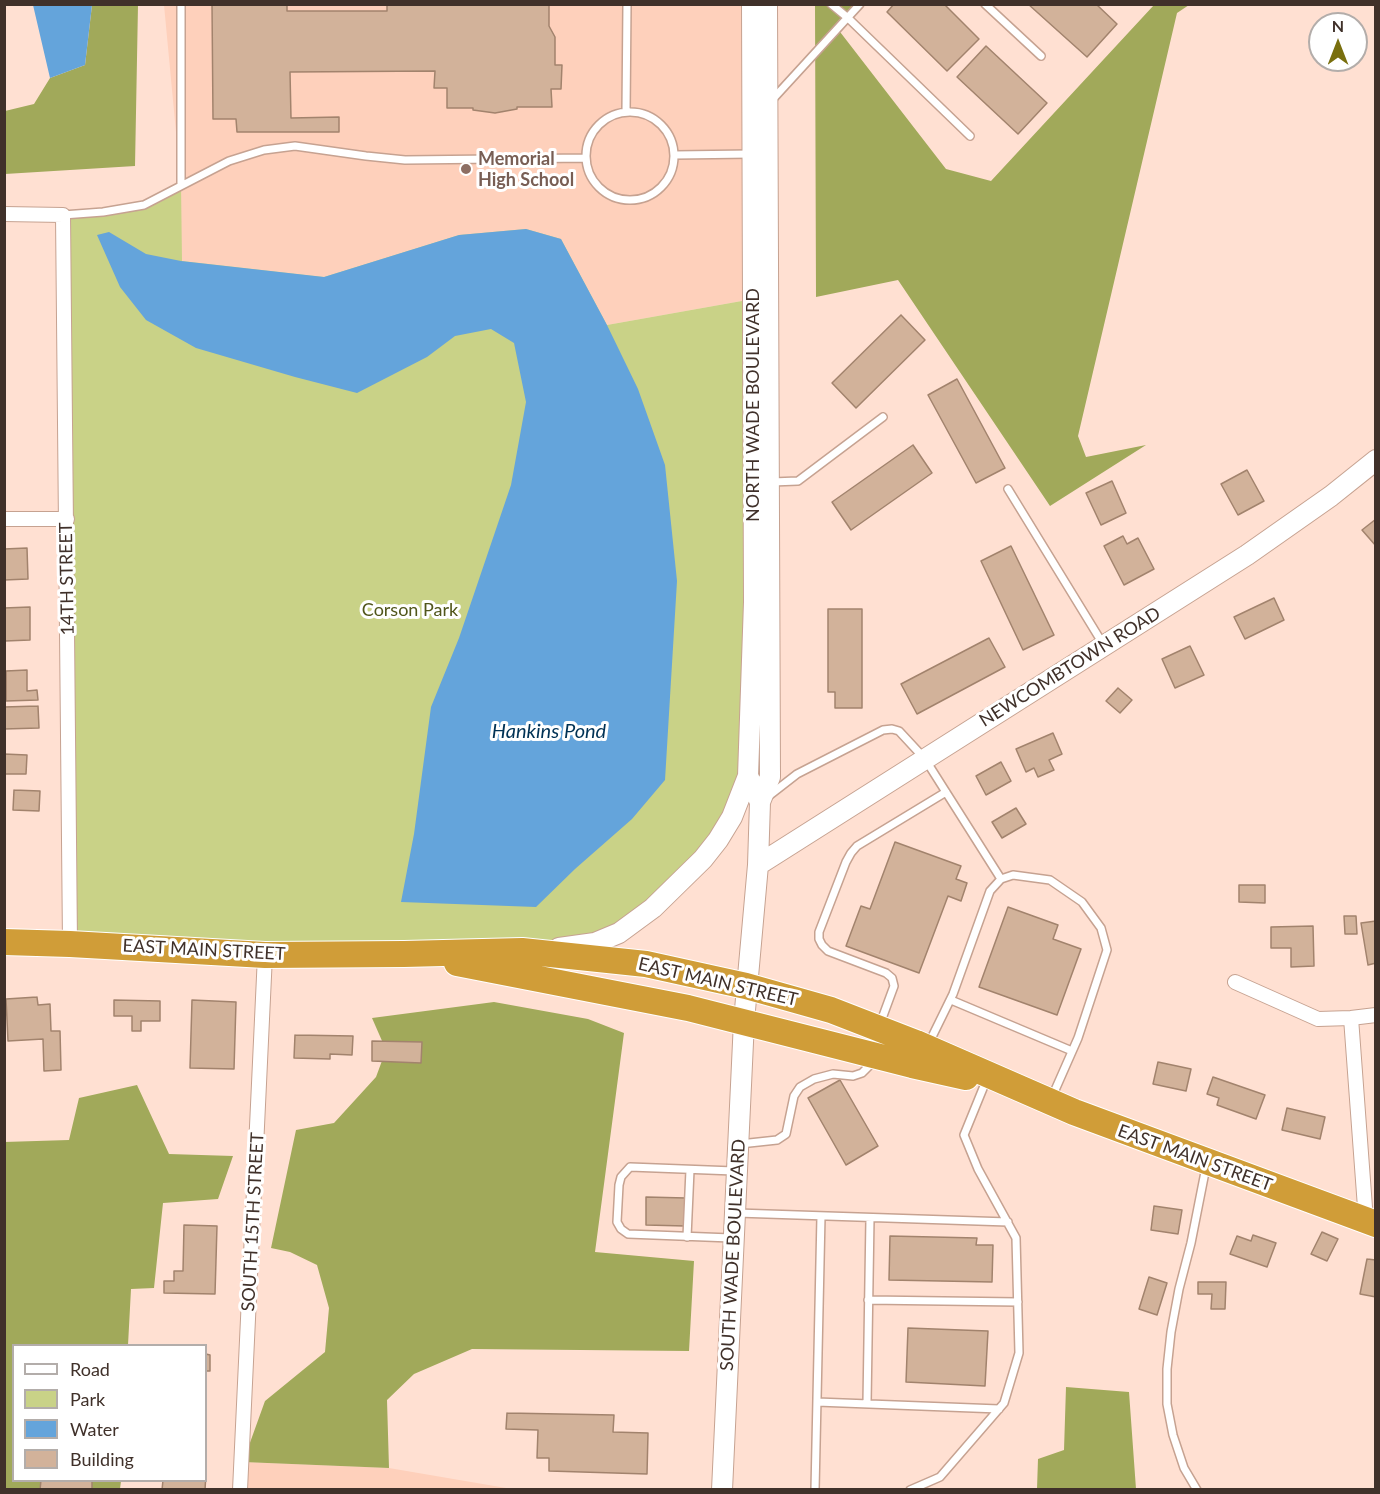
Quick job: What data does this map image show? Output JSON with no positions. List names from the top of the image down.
{
  "streets": {
    "highway": ["EAST MAIN STREET"],
    "main road": ["NORTH WADE BOULEVARD", "NEWCOMBTOWN ROAD", "SOUTH WADE BOULEVARD"],
    "street": ["14TH STREET", "SOUTH 15TH STREET"]
  },
  "crossings": [
    ["NORTH WADE BOULEVARD", "NEWCOMBTOWN ROAD"],
    ["NORTH WADE BOULEVARD", "EAST MAIN STREET"],
    ["NORTH WADE BOULEVARD", "SOUTH WADE BOULEVARD"],
    ["14TH STREET", "EAST MAIN STREET"],
    ["EAST MAIN STREET", "SOUTH 15TH STREET"],
    ["EAST MAIN STREET", "SOUTH WADE BOULEVARD"]
  ],
  "water": ["Hankins Pond"],
  "parks": ["Corson Park"],
  "places": ["Memorial High School"],
  "legend": [
    "Road",
    "Park",
    "Water",
    "Building"
  ],
  "north": "top"
}
